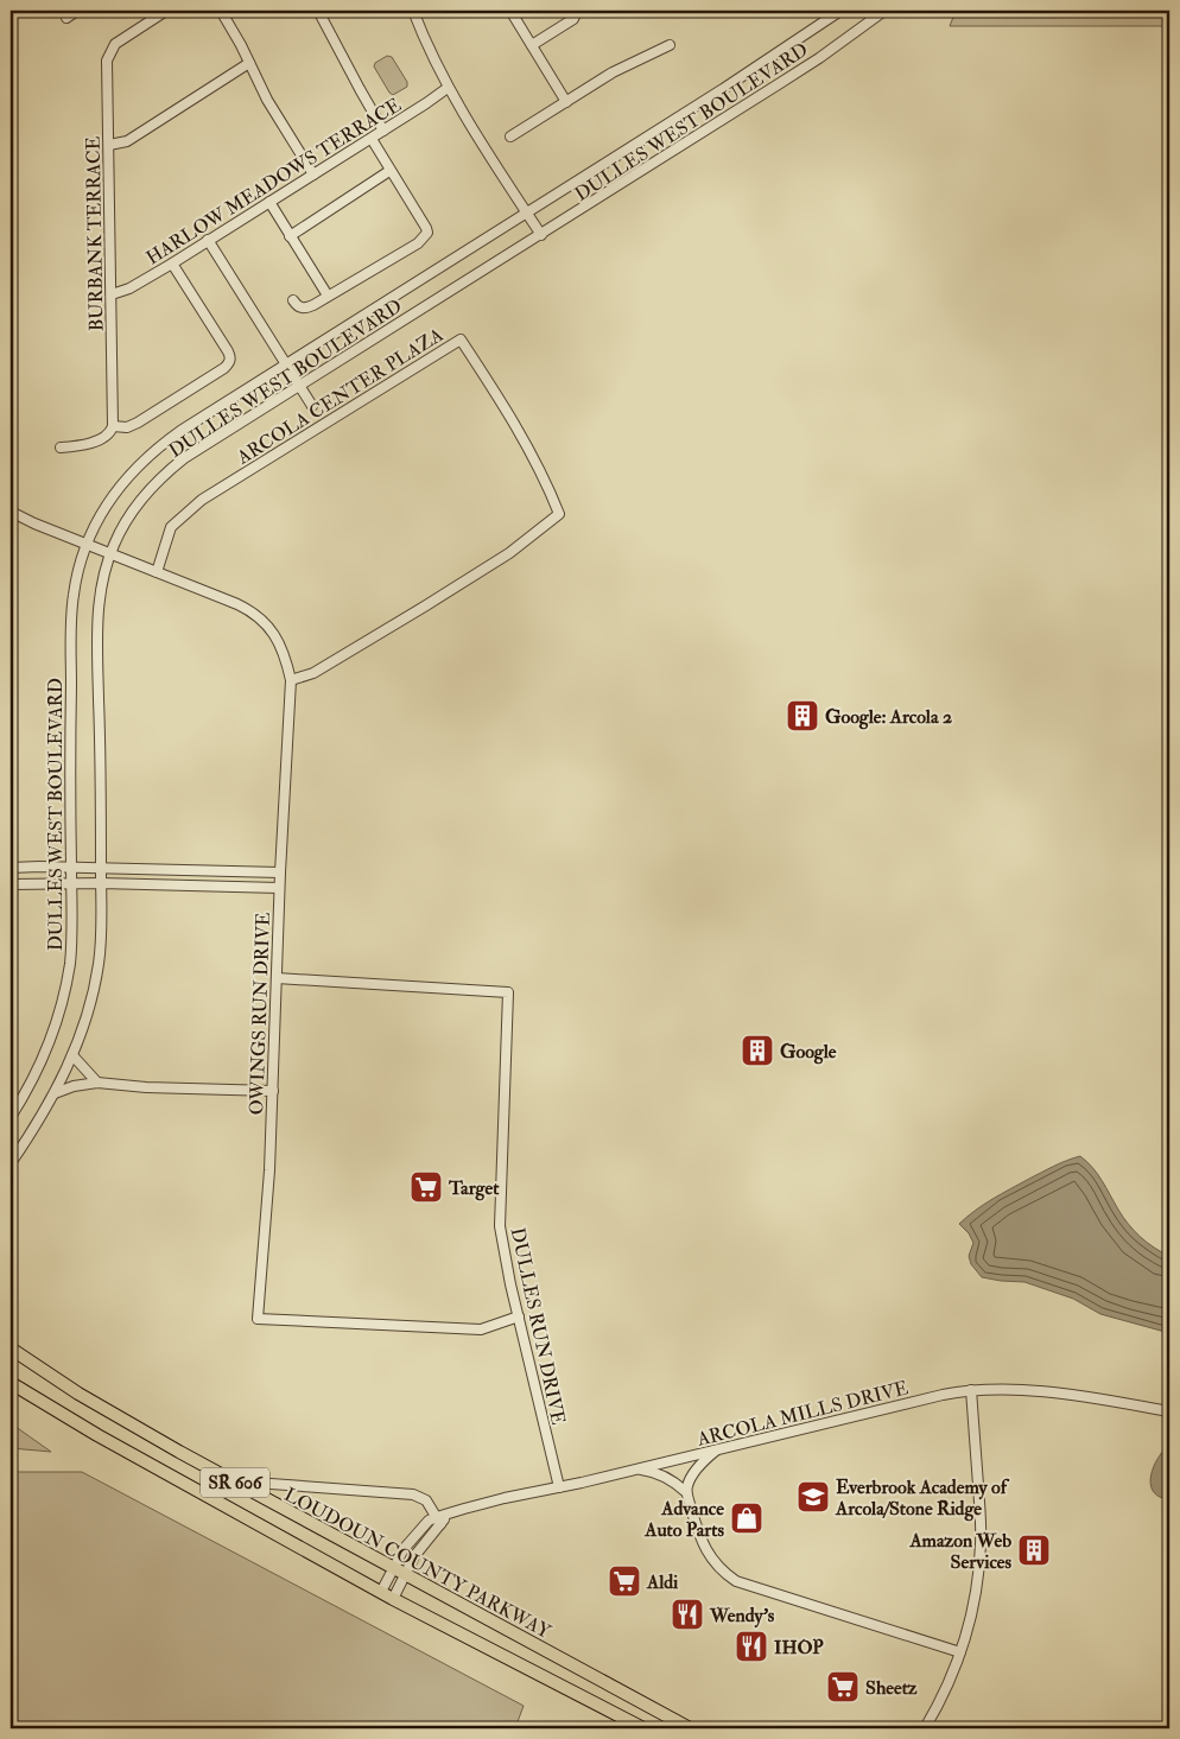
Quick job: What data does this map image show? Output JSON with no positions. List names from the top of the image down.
{
  "streets": {
    "main road": ["SR 606", "LOUDOUN COUNTY PARKWAY"],
    "street": [
      "DULLES WEST BOULEVARD",
      "HARLOW MEADOWS TERRACE",
      "BURBANK TERRACE",
      "ARCOLA CENTER PLAZA",
      "OWINGS RUN DRIVE",
      "DULLES RUN DRIVE",
      "ARCOLA MILLS DRIVE"
    ]
  },
  "crossings": [
    ["DULLES WEST BOULEVARD", "OWINGS RUN DRIVE"],
    ["HARLOW MEADOWS TERRACE", "BURBANK TERRACE"],
    ["ARCOLA CENTER PLAZA", "OWINGS RUN DRIVE"],
    ["OWINGS RUN DRIVE", "DULLES RUN DRIVE"],
    ["DULLES RUN DRIVE", "ARCOLA MILLS DRIVE"],
    ["ARCOLA MILLS DRIVE", "SR 606"],
    ["ARCOLA MILLS DRIVE", "LOUDOUN COUNTY PARKWAY"]
  ],
  "places": {
    "building": ["Google: Arcola 2", "Google", "Amazon Web Services"],
    "supermarket": ["Target", "Aldi", "Sheetz"],
    "school or university": ["Everbrook Academy of Arcola/Stone Ridge"],
    "shop": ["Advance Auto Parts"],
    "restaurant": ["Wendy's", "IHOP"]
  }
}
